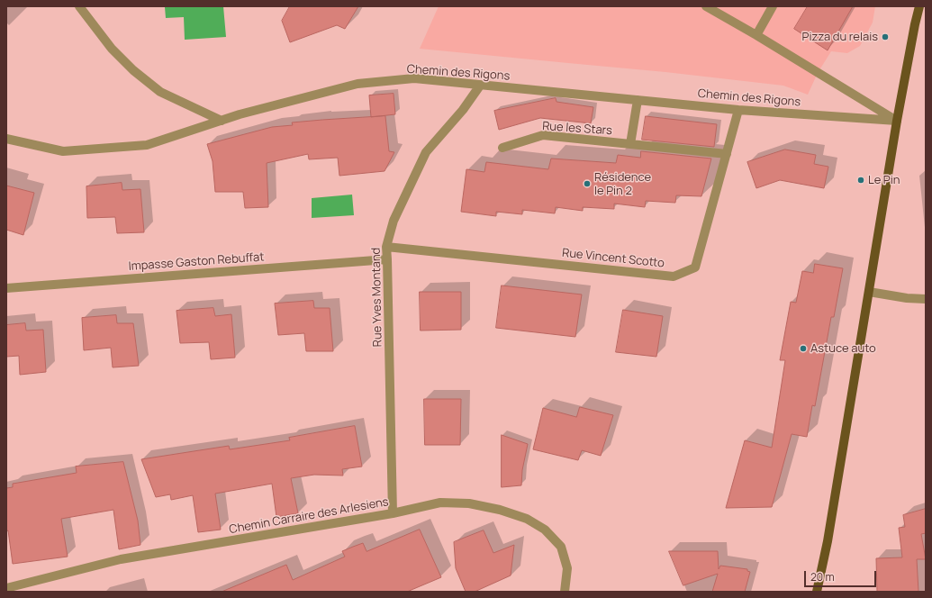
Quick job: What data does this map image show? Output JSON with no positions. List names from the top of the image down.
{
  "streets": {
    "street": [
      "Chemin des Rigons",
      "Rue les Stars",
      "Rue Vincent Scotto",
      "Impasse Gaston Rebuffat",
      "Rue Yves Montand",
      "Chemin Carraire des Arlesiens"
    ]
  },
  "crossings": [
    ["Chemin des Rigons", "Rue Vincent Scotto"],
    ["Chemin des Rigons", "Rue Yves Montand"],
    ["Rue les Stars", "Rue Vincent Scotto"],
    ["Rue Vincent Scotto", "Rue Yves Montand"],
    ["Impasse Gaston Rebuffat", "Rue Yves Montand"],
    ["Rue Yves Montand", "Chemin Carraire des Arlesiens"]
  ],
  "places": [
    "Pizza du relais",
    "Le Pin",
    "Résidence le Pin 2",
    "Astuce auto"
  ],
  "scale_bar": "20 m"
}
